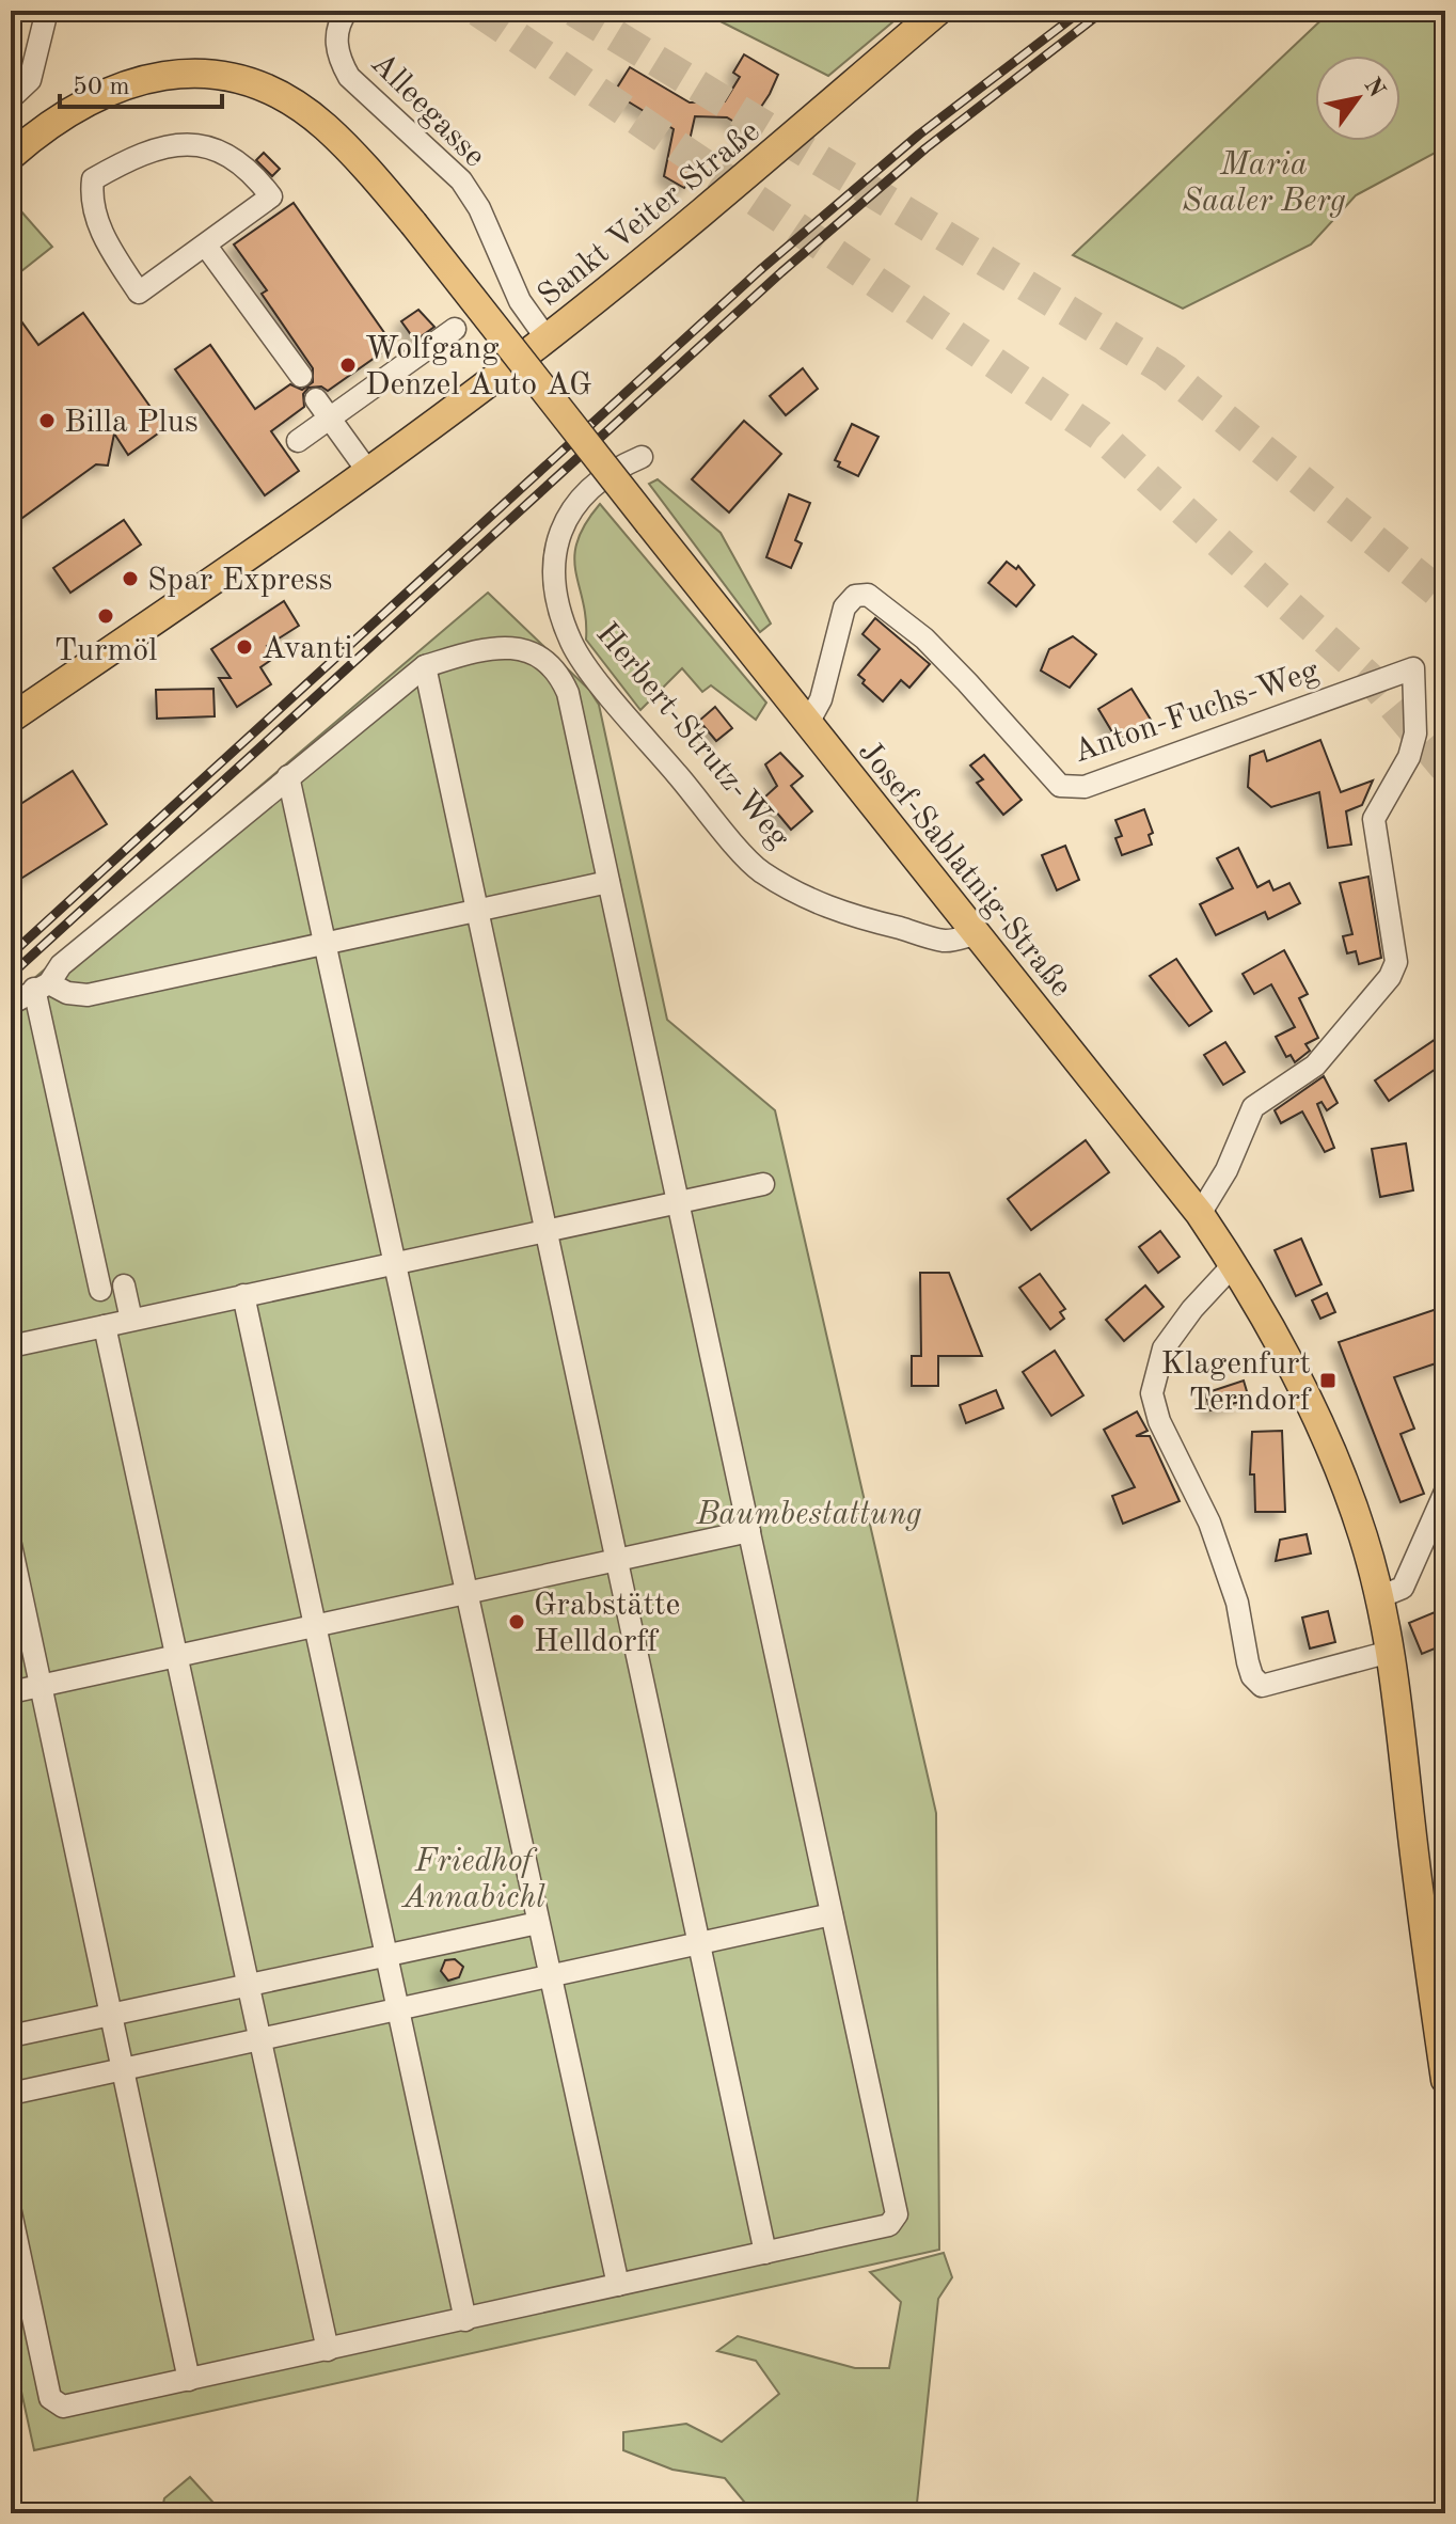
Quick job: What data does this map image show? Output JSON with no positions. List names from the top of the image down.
{
  "streets": {
    "main road": ["Sankt Veiter Straße", "Josef-Sablatnig-Straße"],
    "street": ["Alleegasse", "Anton-Fuchs-Weg", "Herbert-Strutz-Weg"]
  },
  "crossings": [
    ["Alleegasse", "Sankt Veiter Straße"],
    ["Anton-Fuchs-Weg", "Josef-Sablatnig-Straße"],
    ["Herbert-Strutz-Weg", "Josef-Sablatnig-Straße"]
  ],
  "parks": ["Maria Saaler Berg", "Baumbestattung", "Friedhof Annabichl"],
  "places": {
    "other": [
      "Wolfgang Denzel Auto AG",
      "Billa Plus",
      "Spar Express",
      "Turmöl",
      "Avanti",
      "Grabstätte Helldorff"
    ],
    "transit": ["Klagenfurt Terndorf"]
  },
  "scale_bar": "50 m",
  "north": "top right"
}
